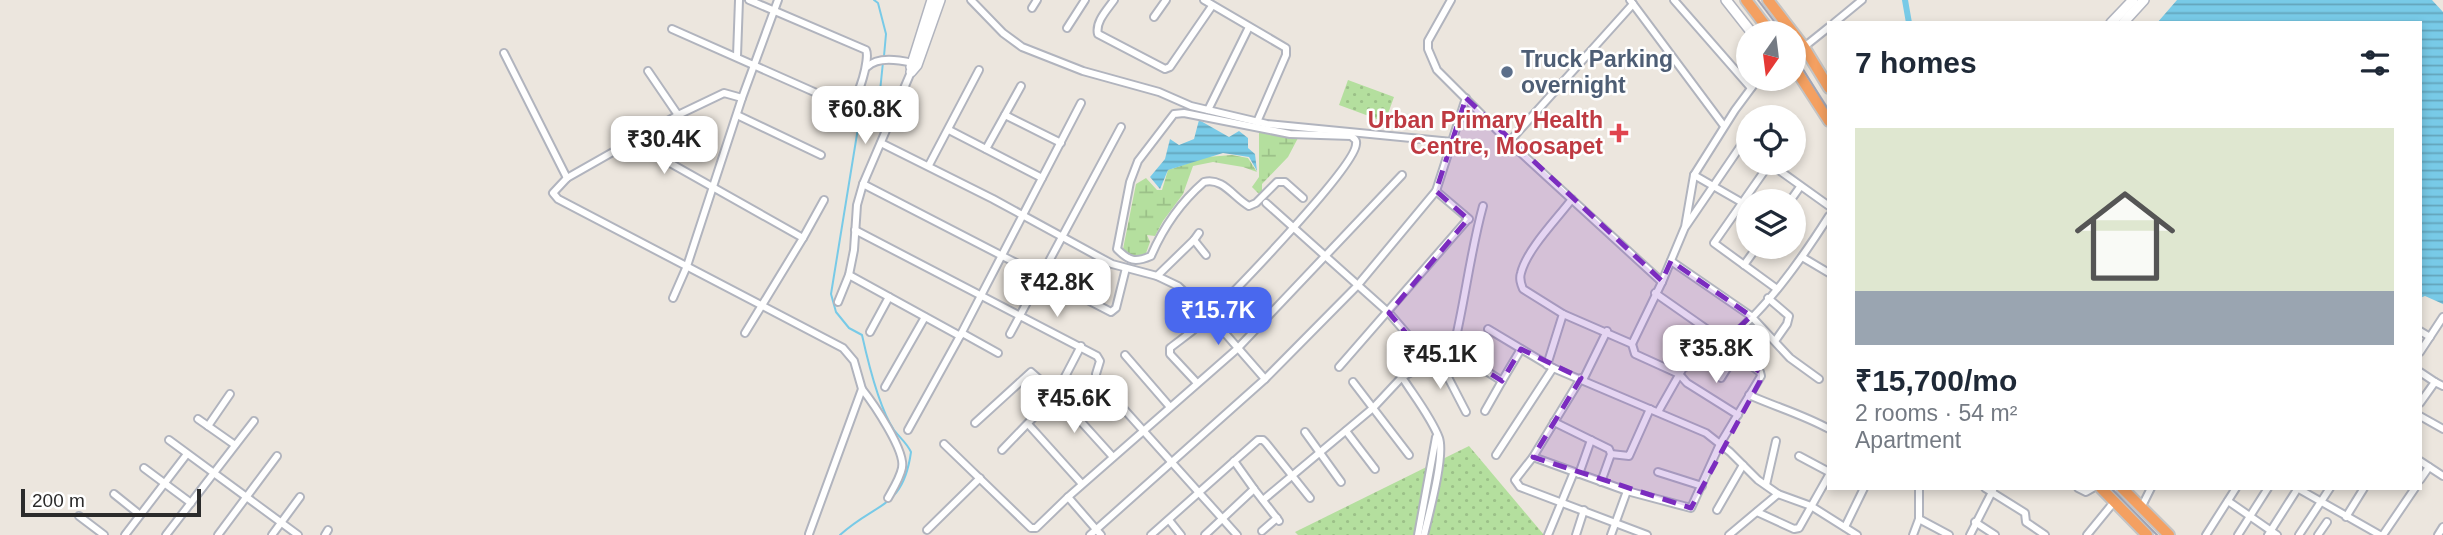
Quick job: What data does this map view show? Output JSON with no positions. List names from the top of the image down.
{
  "places": {
    "other": ["Truck Parking overnight"],
    "health": ["Urban Primary Health Centre, Moosapet"]
  },
  "scale_bar": "200 m",
  "north": "bottom",
  "page": {
    "heading": "7 homes",
    "price": [
      "₹60.8K",
      "₹30.4K",
      "₹42.8K",
      "₹15.7K",
      "₹35.8K",
      "₹45.1K",
      "₹45.6K"
    ],
    "list": [
      {
        "name": "₹15,700/mo",
        "note": "2 rooms · 54 m² · Apartment"
      }
    ],
    "scale": "200 m"
  }
}
